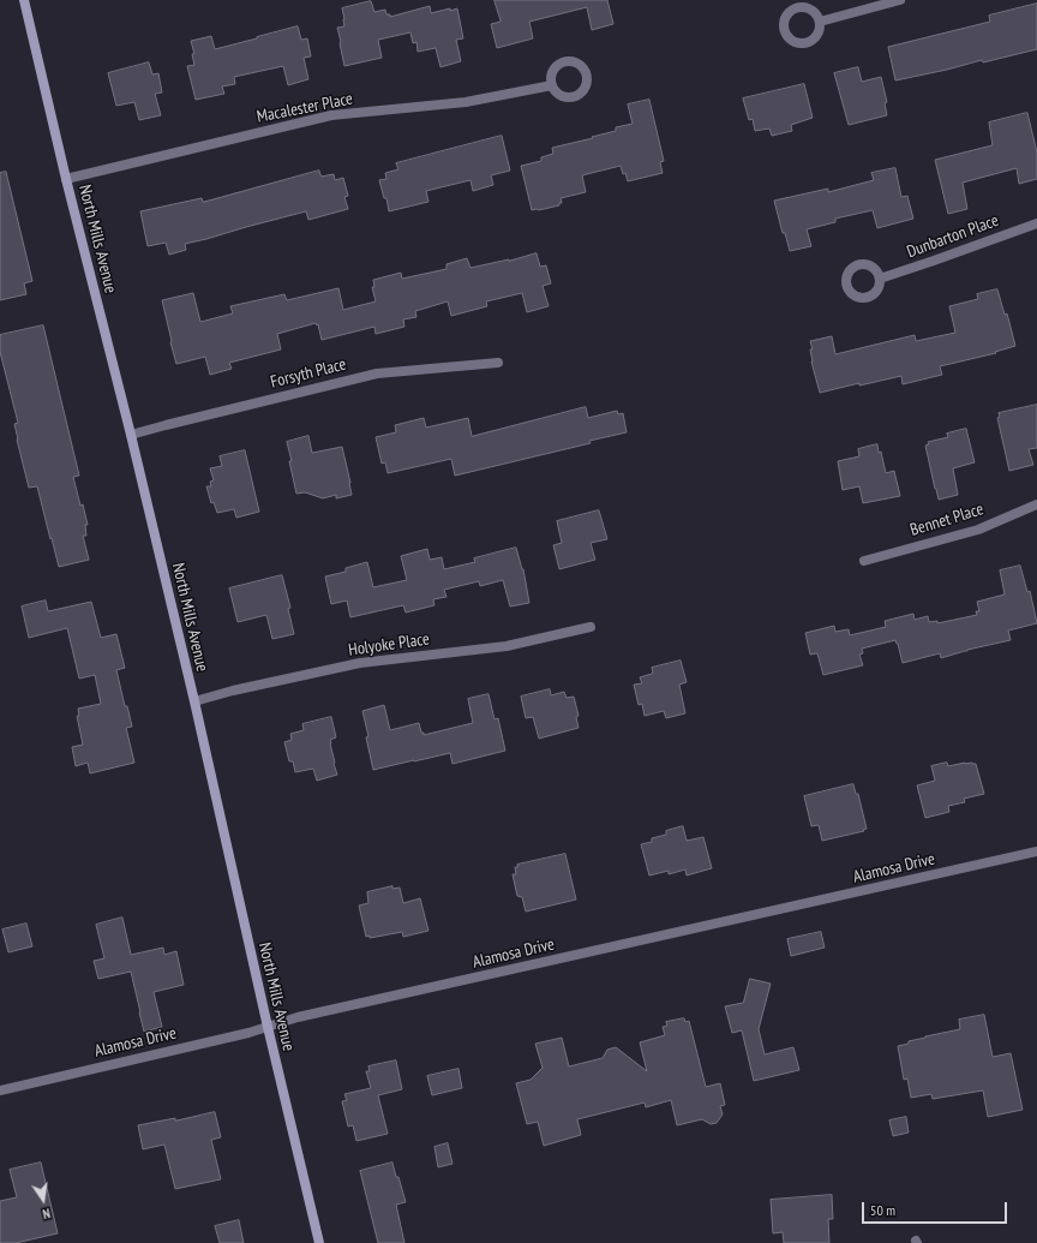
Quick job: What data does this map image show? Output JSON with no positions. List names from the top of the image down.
{
  "streets": {
    "main road": ["North Mills Avenue"],
    "street": [
      "Macalester Place",
      "Dunbarton Place",
      "Forsyth Place",
      "Bennet Place",
      "Holyoke Place",
      "Alamosa Drive"
    ]
  },
  "crossings": [
    ["Macalester Place", "North Mills Avenue"],
    ["North Mills Avenue", "Forsyth Place"],
    ["North Mills Avenue", "Holyoke Place"],
    ["North Mills Avenue", "Alamosa Drive"]
  ],
  "scale_bar": "50 m",
  "north": "bottom"
}
